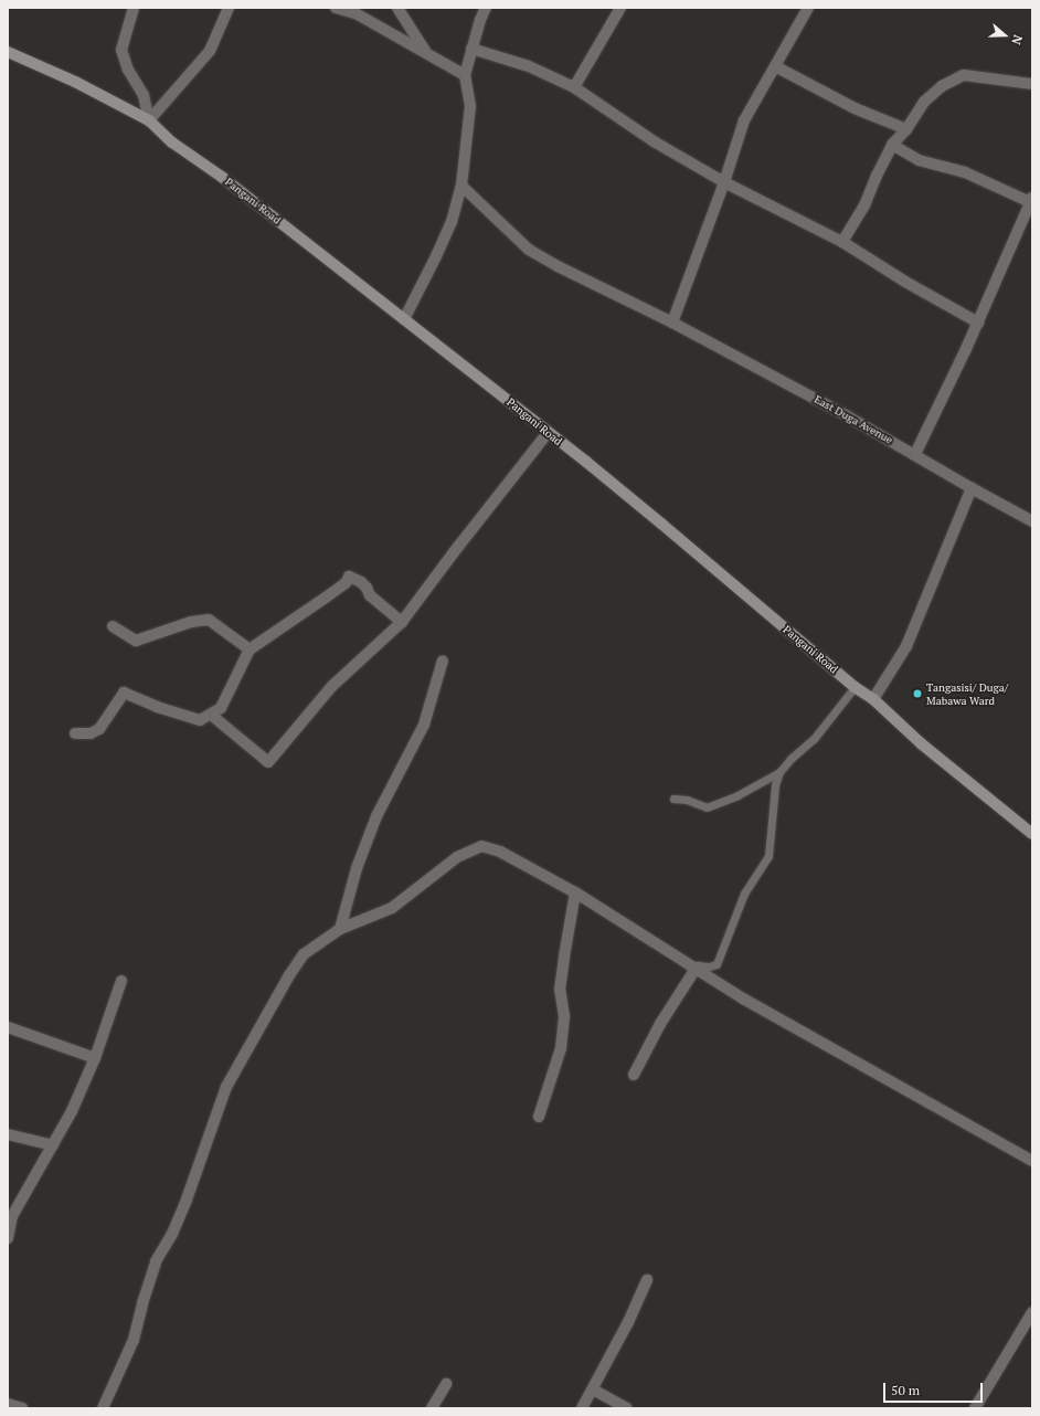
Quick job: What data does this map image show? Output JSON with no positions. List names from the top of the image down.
{
  "streets": {
    "main road": ["Pangani Road"],
    "street": ["East Duga Avenue"]
  },
  "places": ["Tangasisi/ Duga/ Mabawa Ward"],
  "scale_bar": "50 m",
  "north": "right"
}
